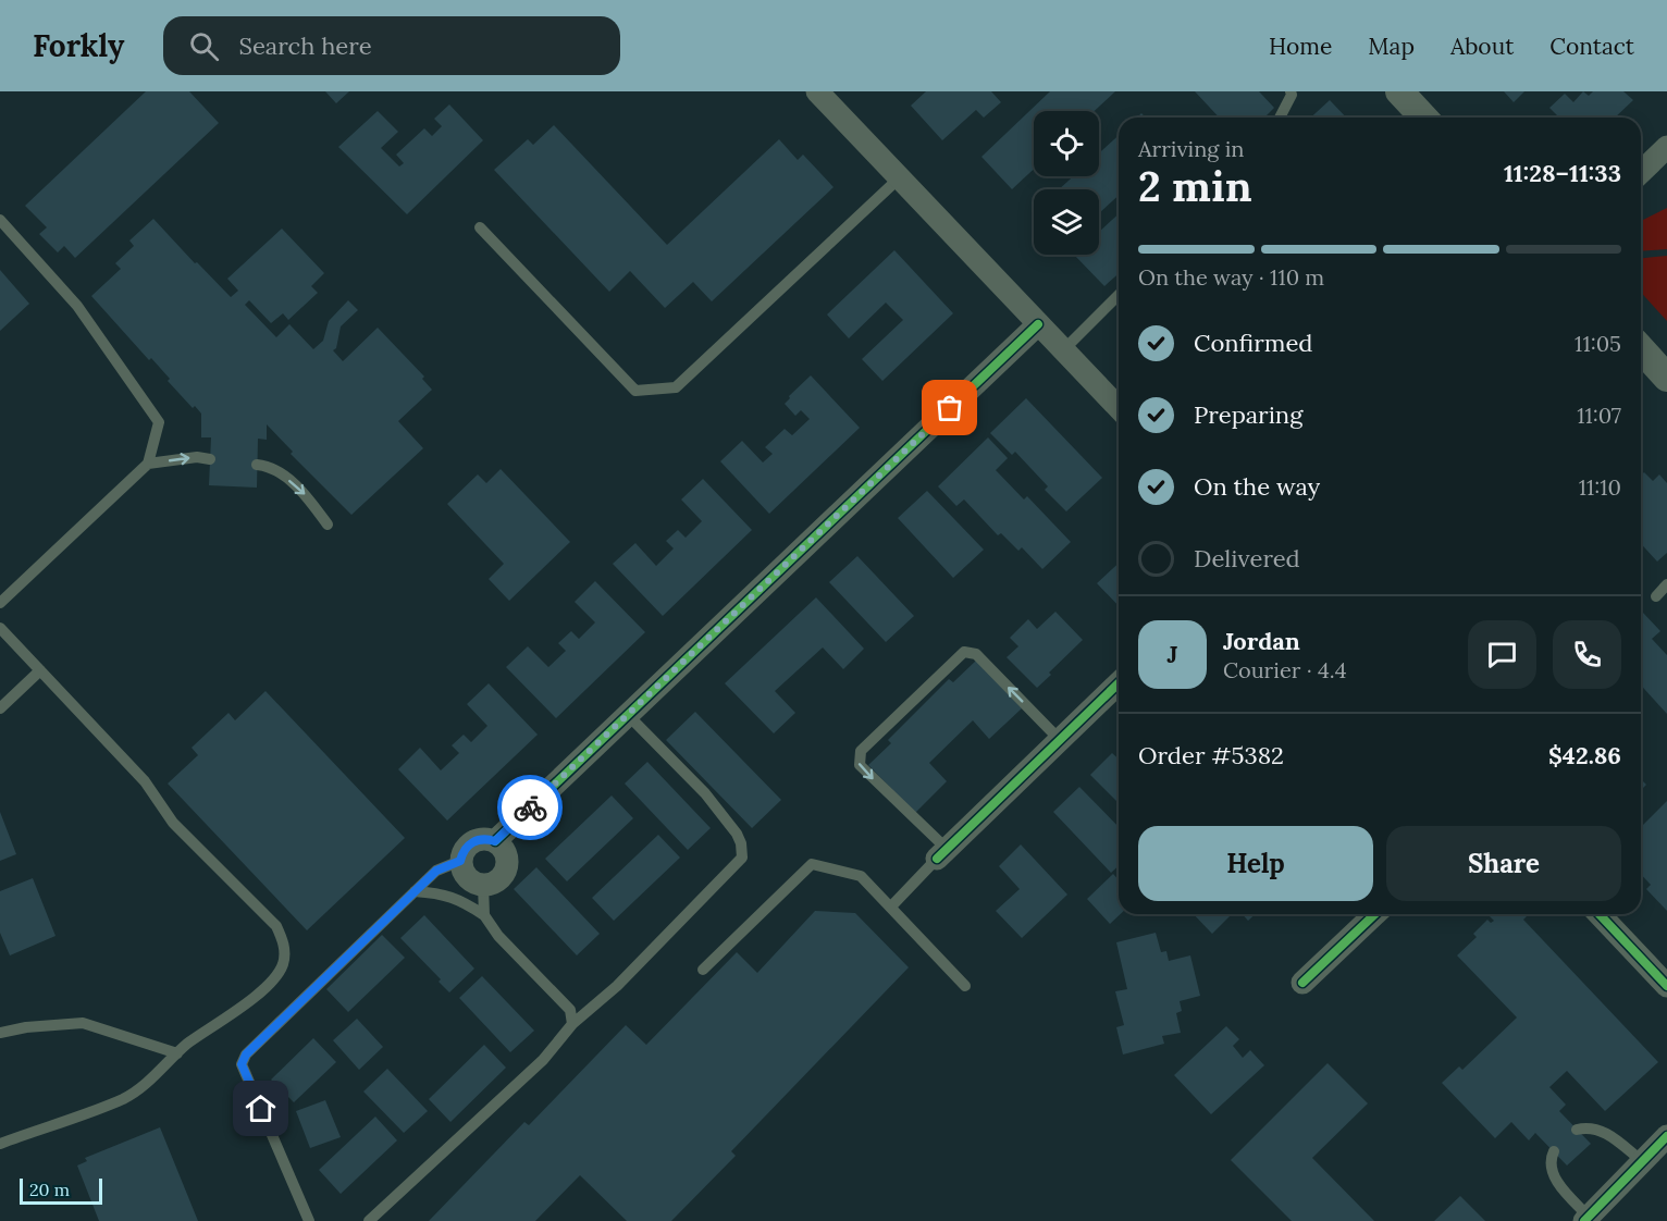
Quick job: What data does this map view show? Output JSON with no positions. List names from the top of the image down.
{
  "scale_bar": "20 m",
  "page": {
    "header": "Forkly",
    "search": "Search here",
    "nav": [
      "Home",
      "Map",
      "About",
      "Contact"
    ],
    "heading": ["2 min", "Arriving in", "11:28–11:33"],
    "panel": [
      "Jordan",
      "Courier · 4.4",
      "Order #5382",
      "$42.86"
    ],
    "bar": "On the way · 110 m",
    "list": [
      ["Confirmed", "11:05"],
      ["Preparing", "11:07"],
      ["On the way", "11:10"],
      "Delivered"
    ],
    "round": "J",
    "buttons": ["Help", "Share"],
    "scale": "20 m"
  }
}
